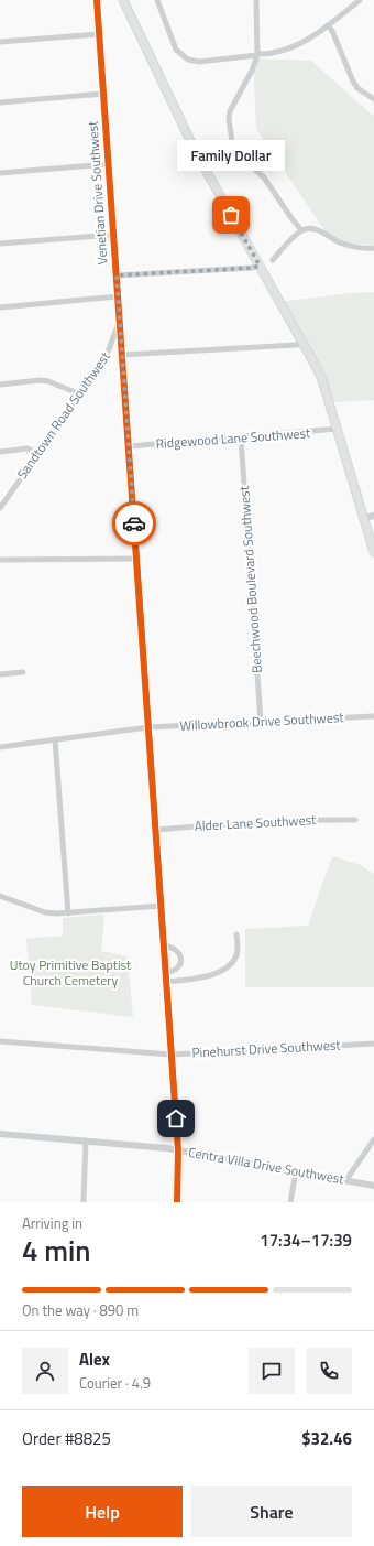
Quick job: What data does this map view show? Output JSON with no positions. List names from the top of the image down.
{
  "streets": {
    "street": [
      "Venetian Drive Southwest",
      "Sandtown Road Southwest",
      "Ridgewood Lane Southwest",
      "Beechwood Boulevard Southwest",
      "Willowbrook Drive Southwest",
      "Alder Lane Southwest",
      "Pinehurst Drive Southwest",
      "Centra Villa Drive Southwest"
    ]
  },
  "crossings": [
    ["Venetian Drive Southwest", "Sandtown Road Southwest"],
    ["Venetian Drive Southwest", "Ridgewood Lane Southwest"],
    ["Venetian Drive Southwest", "Willowbrook Drive Southwest"],
    ["Venetian Drive Southwest", "Alder Lane Southwest"],
    ["Venetian Drive Southwest", "Pinehurst Drive Southwest"],
    ["Venetian Drive Southwest", "Centra Villa Drive Southwest"],
    ["Ridgewood Lane Southwest", "Beechwood Boulevard Southwest"],
    ["Beechwood Boulevard Southwest", "Willowbrook Drive Southwest"]
  ],
  "parks": ["Utoy Primitive Baptist Church Cemetery"],
  "places": ["Family Dollar"],
  "page": {
    "bubble": "Family Dollar",
    "heading": ["4 min", "Arriving in", "17:34–17:39"],
    "panel": [
      "Alex",
      "Courier · 4.9",
      "Order #8825",
      "$32.46"
    ],
    "bar": "On the way · 890 m",
    "buttons": ["Help", "Share"]
  }
}
